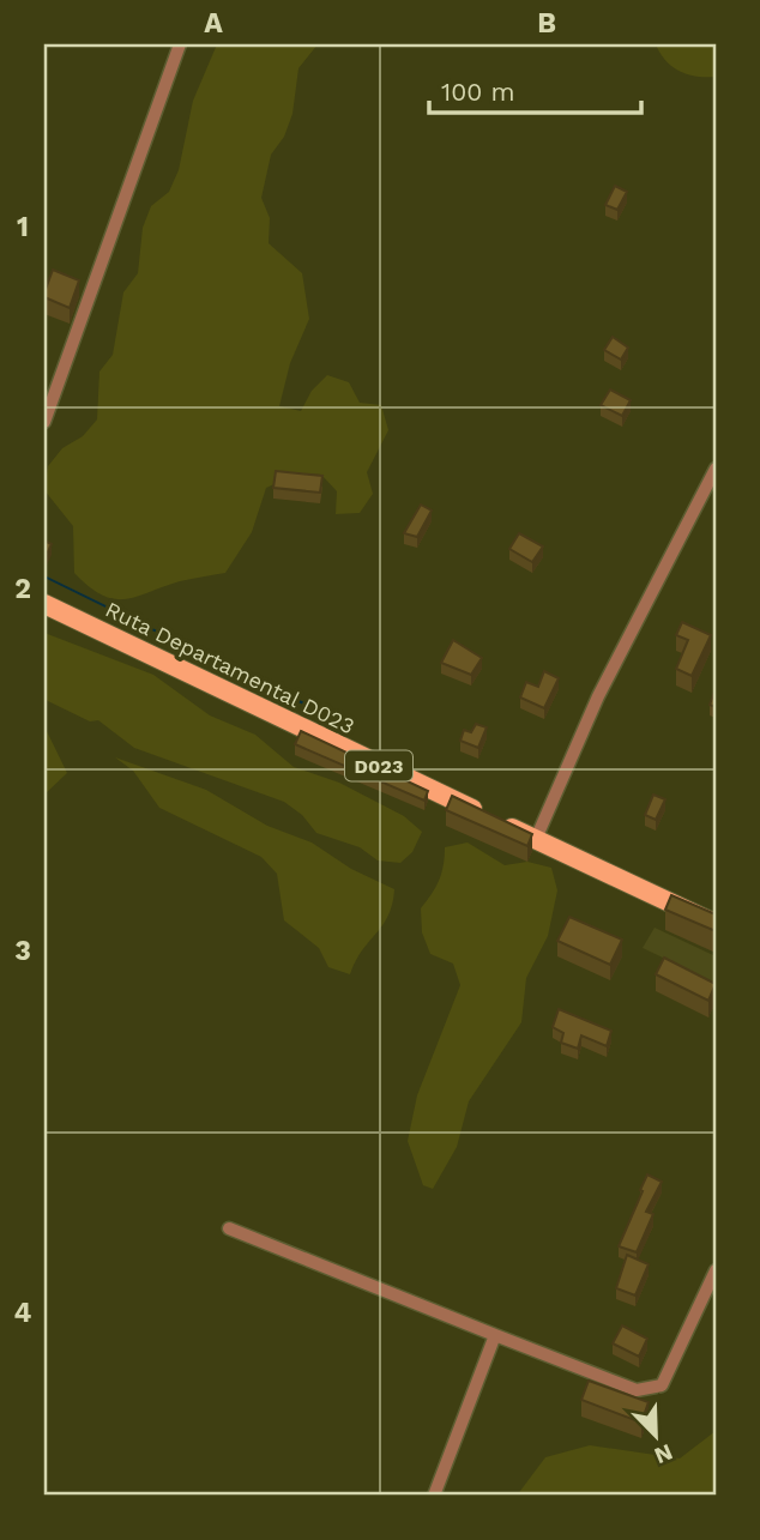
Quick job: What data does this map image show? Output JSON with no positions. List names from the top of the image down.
{
  "streets": {
    "main road": ["Ruta Departamental D023", "D023"]
  },
  "scale_bar": "100 m",
  "north": "bottom right",
  "grid": {
    "columns": ["A", "B"],
    "rows": [
      "1",
      "2",
      "3",
      "4"
    ]
  }
}
